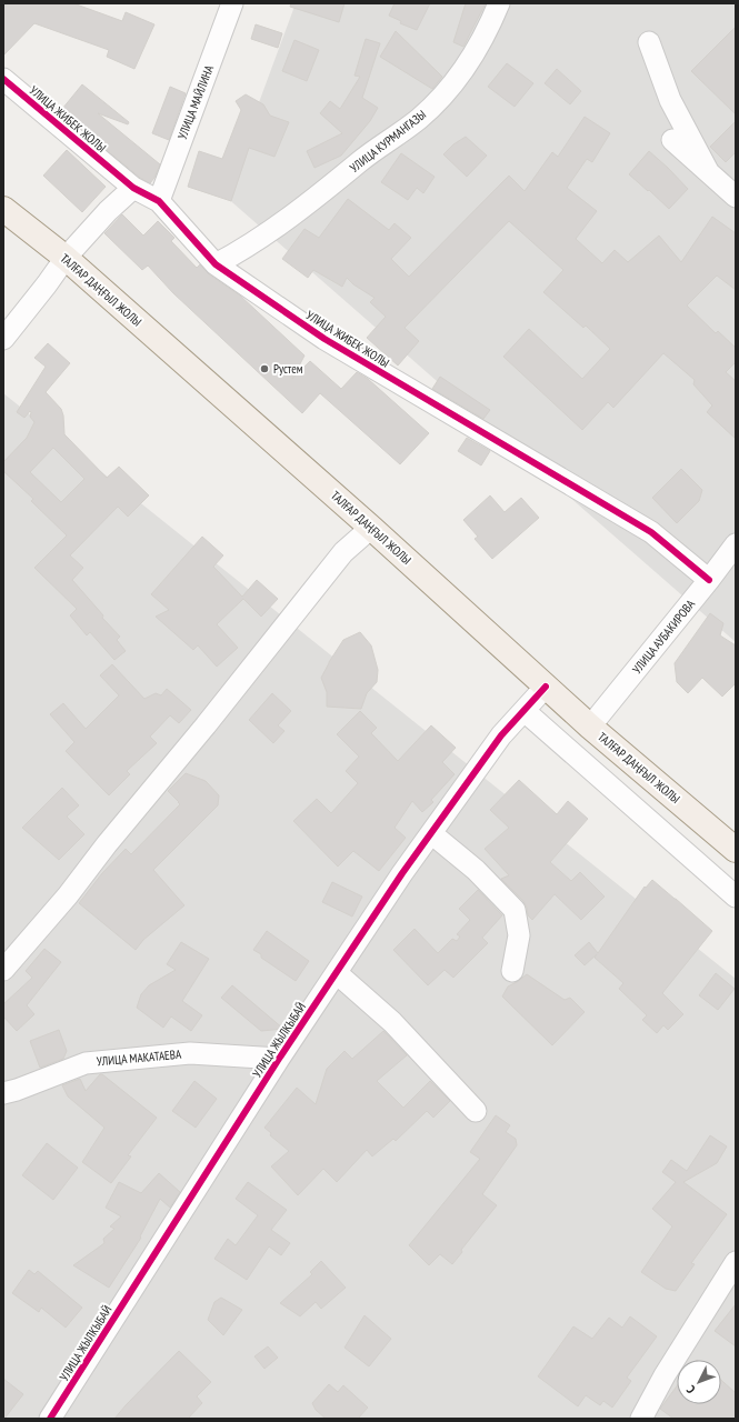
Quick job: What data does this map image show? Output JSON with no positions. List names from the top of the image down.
{
  "streets": {
    "main road": ["ТАЛҒАР ДАҢҒЫЛ ЖОЛЫ"],
    "street": [
      "УЛИЦА МАЙЛИНА",
      "УЛИЦА ЖИБЕК ЖОЛЫ",
      "УЛИЦА КУРМАНГАЗЫ",
      "УЛИЦА АУБАКИРОВА",
      "УЛИЦА ЖЫЛКЫБАЙ",
      "УЛИЦА МАКАТАЕВА"
    ]
  },
  "crossings": [
    ["УЛИЦА МАЙЛИНА", "УЛИЦА ЖИБЕК ЖОЛЫ"],
    ["УЛИЦА ЖИБЕК ЖОЛЫ", "УЛИЦА КУРМАНГАЗЫ"],
    ["УЛИЦА ЖИБЕК ЖОЛЫ", "УЛИЦА АУБАКИРОВА"],
    ["ТАЛҒАР ДАҢҒЫЛ ЖОЛЫ", "УЛИЦА АУБАКИРОВА"],
    ["ТАЛҒАР ДАҢҒЫЛ ЖОЛЫ", "УЛИЦА ЖЫЛКЫБАЙ"],
    ["УЛИЦА ЖЫЛКЫБАЙ", "УЛИЦА МАКАТАЕВА"]
  ],
  "places": ["Рустем"],
  "north": "bottom left"
}
